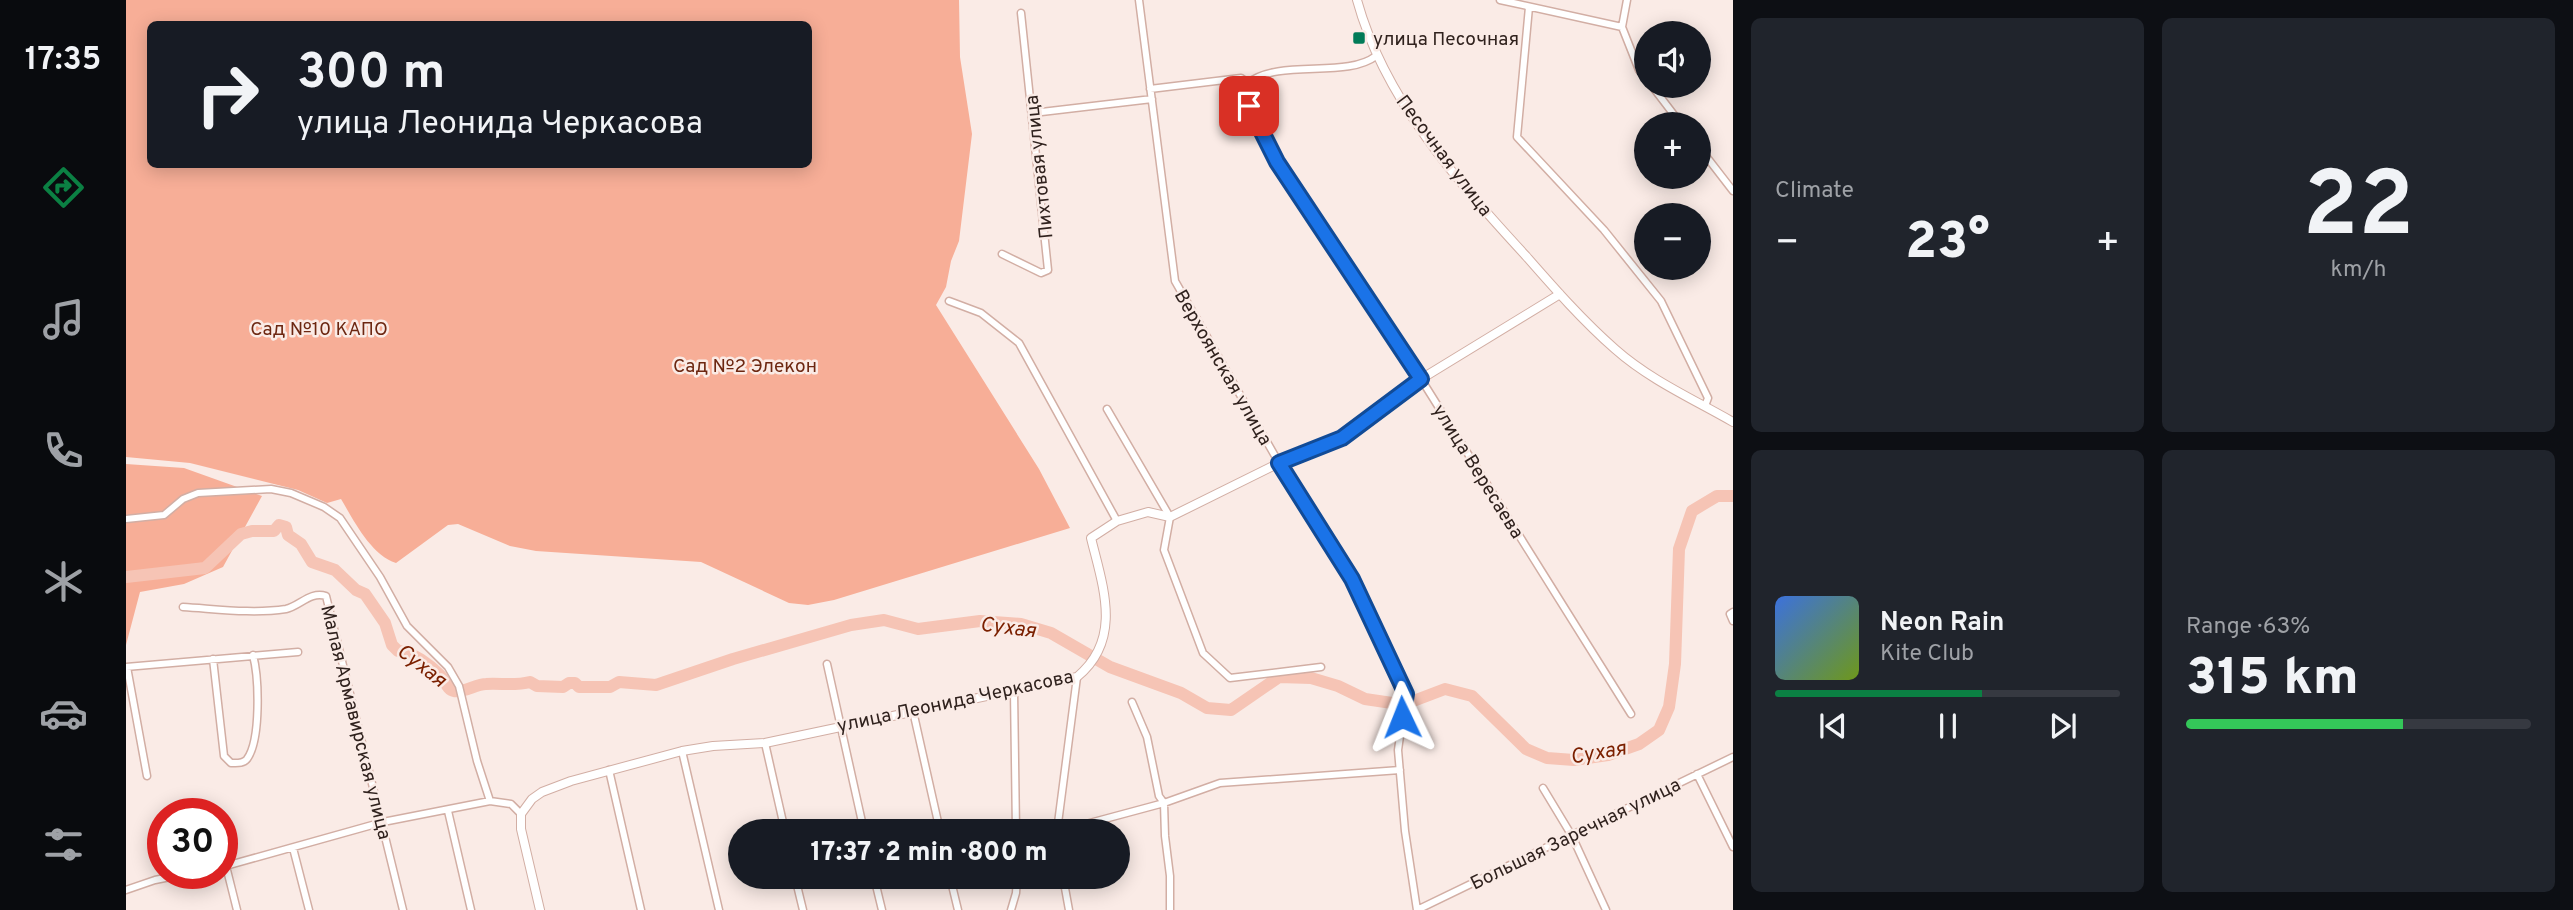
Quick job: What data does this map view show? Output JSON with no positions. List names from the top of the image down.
{
  "streets": {
    "street": [
      "Песочная улица",
      "Пихтовая улица",
      "Верхоянская улица",
      "улица Вересаева",
      "улица Леонида Черкасова",
      "Малая Армавирская улица",
      "Большая Заречная улица"
    ]
  },
  "crossings": [
    ["Песочная улица", "улица Леонида Черкасова"],
    ["Верхоянская улица", "улица Леонида Черкасова"],
    ["Верхоянская улица", "Большая Заречная улица"],
    ["улица Вересаева", "улица Леонида Черкасова"]
  ],
  "water": ["Сухая"],
  "parks": ["Сад №10 КАПО", "Сад №2 Элекон"],
  "places": {
    "transit": ["улица Песочная"]
  },
  "page": {
    "tabs": "17:35",
    "tile": [
      "Climate",
      ["22", "km/h"],
      ["Range · 63%", "315 km"]
    ],
    "map_buttons": ["+", "−"],
    "turn": ["300 m", "улица Леонида Черкасова"],
    "heat": ["−", "23°", "+"],
    "song": ["Neon Rain", "Kite Club"],
    "limit": "30",
    "trip": "17:37 · 2 min · 800 m"
  }
}
